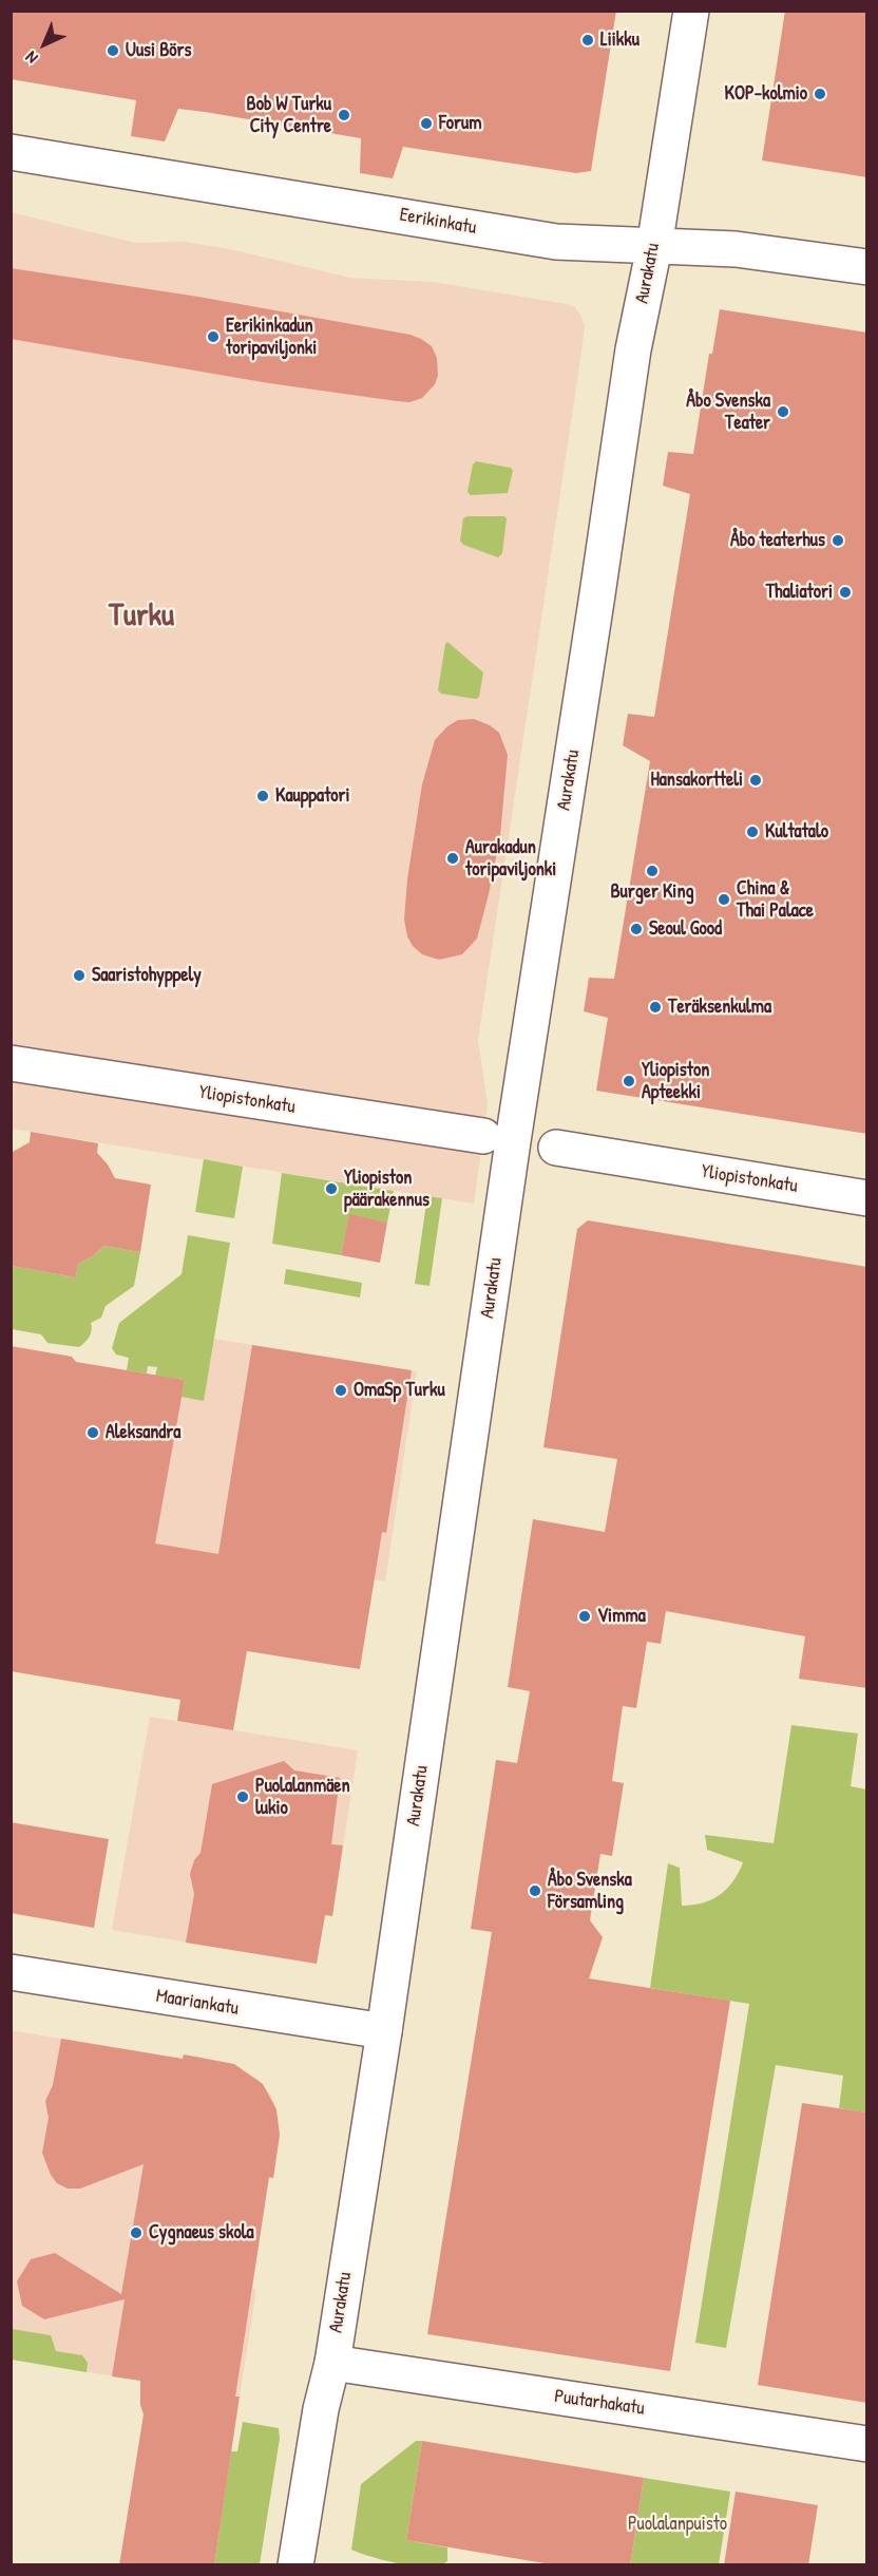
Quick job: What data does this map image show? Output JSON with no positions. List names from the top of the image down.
{
  "streets": {
    "street": [
      "Eerikinkatu",
      "Aurakatu",
      "Yliopistonkatu",
      "Maariankatu",
      "Puutarhakatu"
    ]
  },
  "crossings": [
    ["Eerikinkatu", "Aurakatu"],
    ["Aurakatu", "Maariankatu"],
    ["Aurakatu", "Puutarhakatu"]
  ],
  "districts": ["Turku"],
  "parks": ["Puolalanpuisto"],
  "places": [
    "Liikku",
    "Uusi Börs",
    "KOP-kolmio",
    "Bob W Turku City Centre",
    "Forum",
    "Eerikinkadun toripaviljonki",
    "Åbo Svenska Teater",
    "Åbo teaterhus",
    "Thaliatori",
    "Hansakortteli",
    "Kauppatori",
    "Kultatalo",
    "Aurakadun toripaviljonki",
    "Burger King",
    "China & Thai Palace",
    "Seoul Good",
    "Saaristohyppely",
    "Teräksenkulma",
    "Yliopiston Apteekki",
    "Yliopiston päärakennus",
    "OmaSp Turku",
    "Aleksandra",
    "Vimma",
    "Puolalanmäen lukio",
    "Åbo Svenska Församling",
    "Cygnaeus skola"
  ],
  "north": "bottom left"
}
